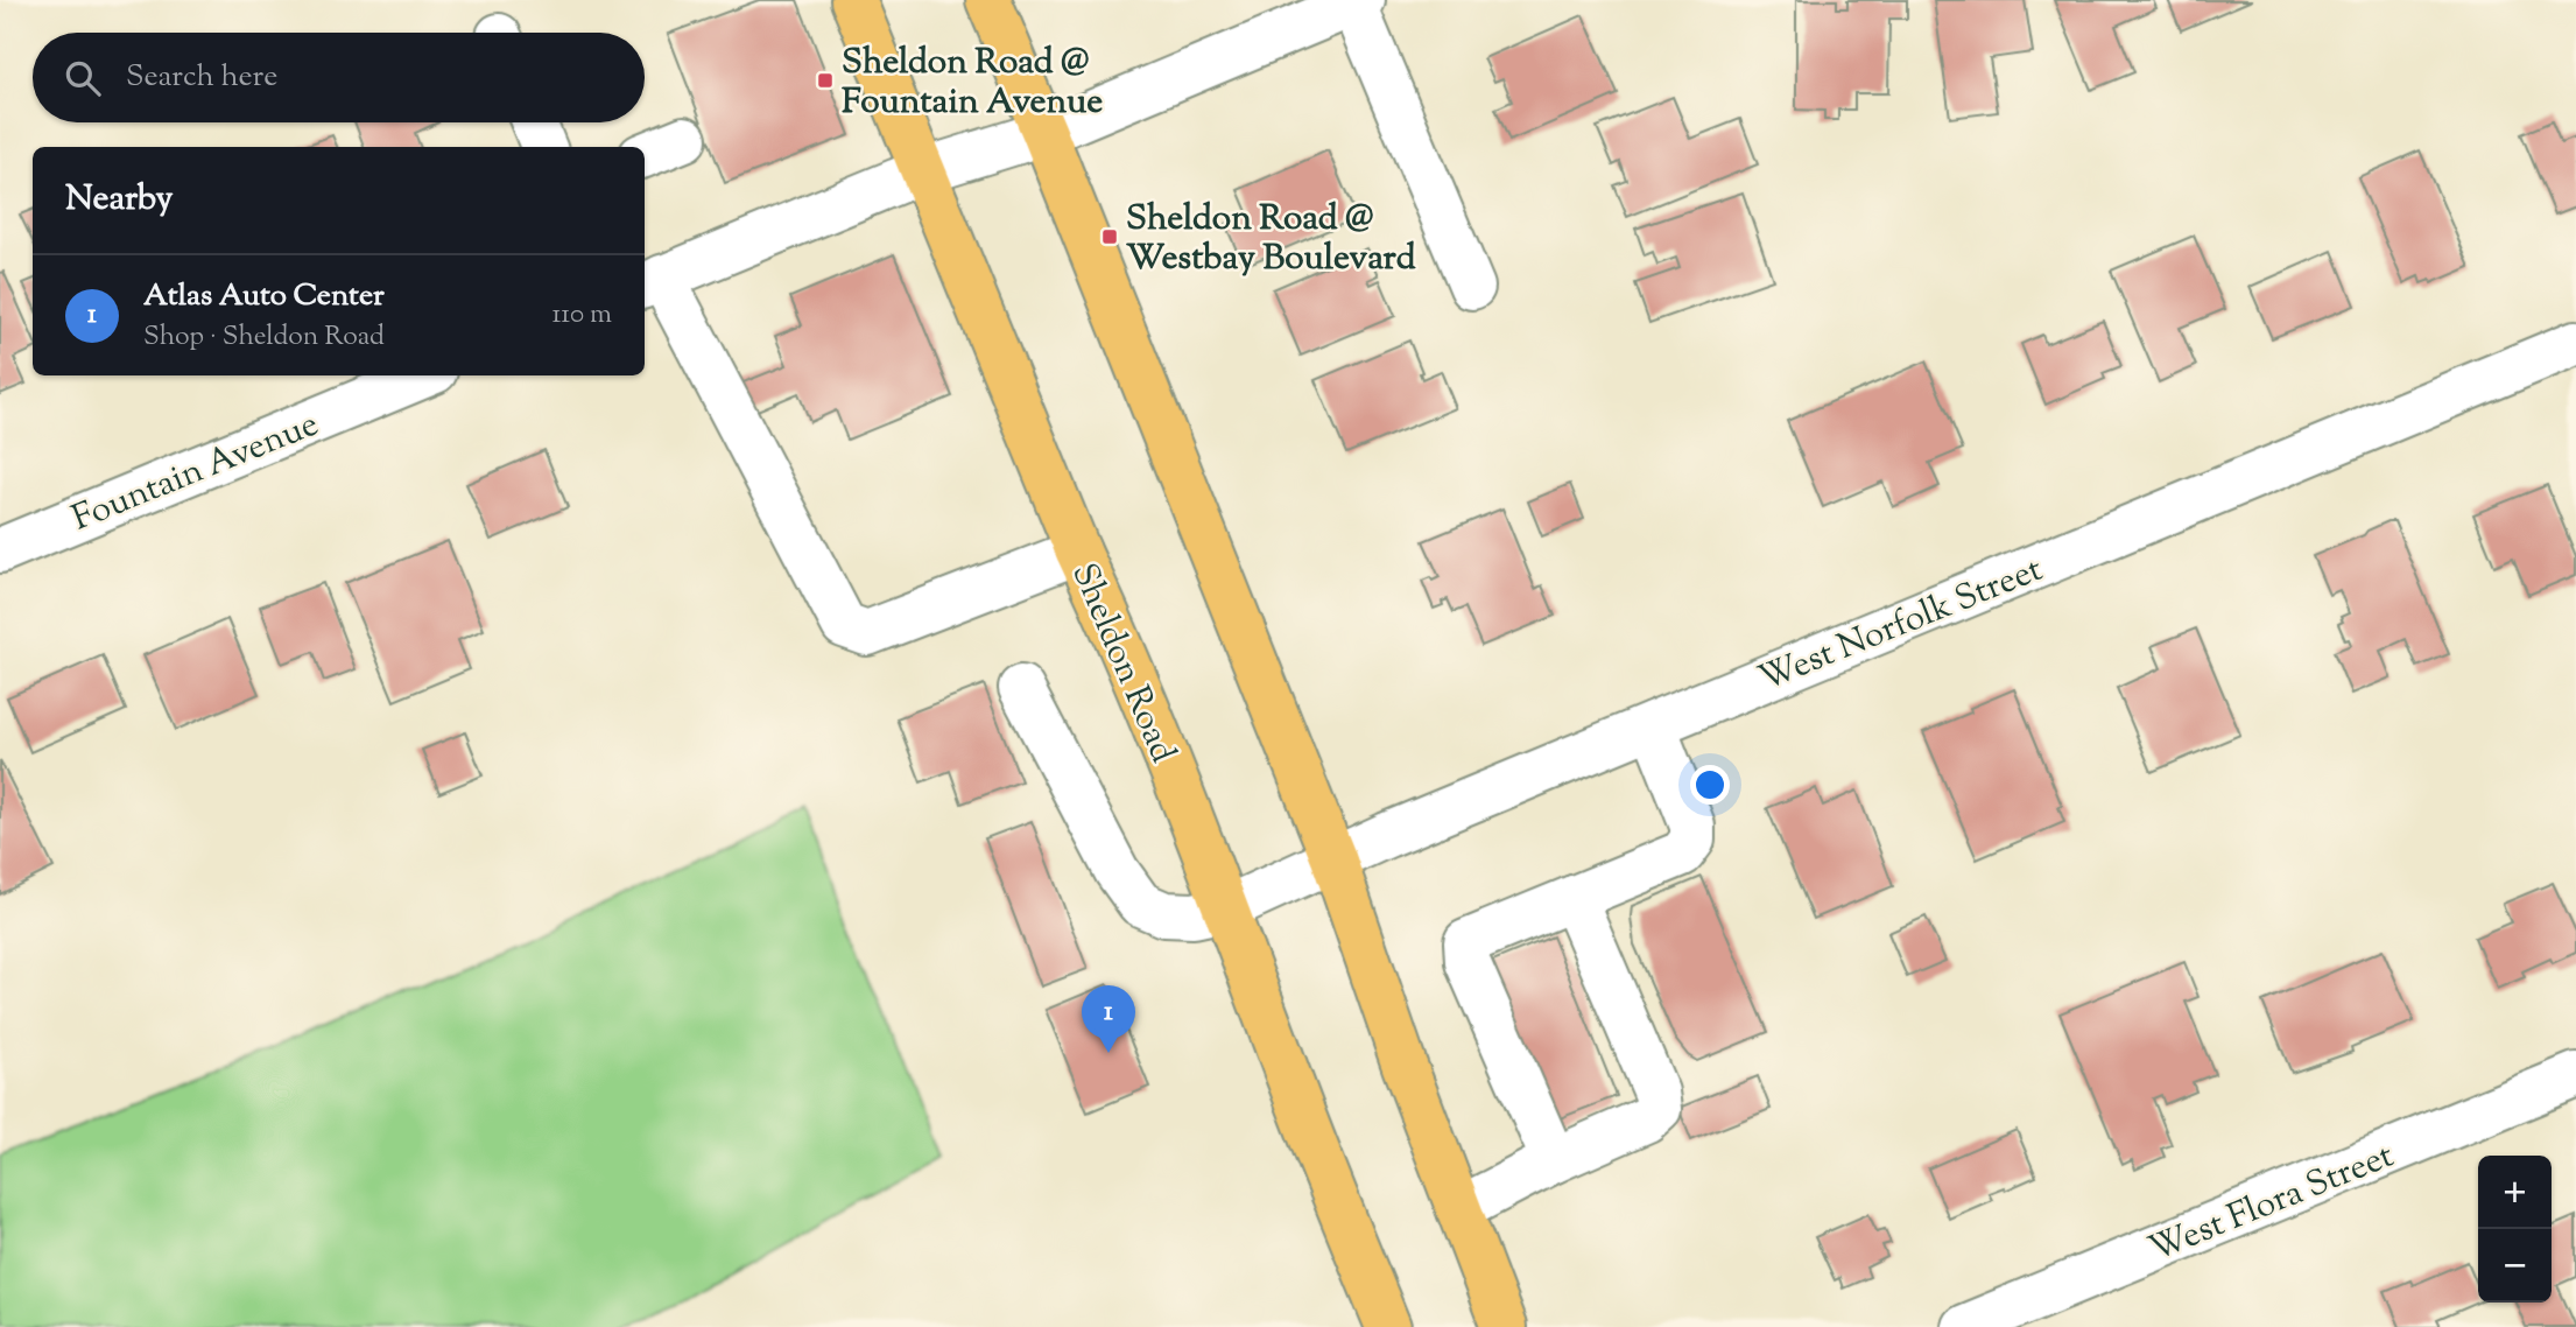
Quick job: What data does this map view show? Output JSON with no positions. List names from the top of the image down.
{
  "streets": {
    "main road": ["Sheldon Road"],
    "street": ["Fountain Avenue", "West Norfolk Street", "West Flora Street"]
  },
  "crossings": [
    ["West Norfolk Street", "Sheldon Road"]
  ],
  "places": {
    "transit": ["Sheldon Road @ Fountain Avenue", "Sheldon Road @ Westbay Boulevard"]
  },
  "page": {
    "search": "Search here",
    "heading": "Nearby",
    "list": [
      {
        "mark": "1",
        "name": "Atlas Auto Center",
        "note": "Shop · Sheldon Road",
        "value": "110 m"
      }
    ],
    "pins": "1",
    "map_buttons": ["+", "−"]
  }
}
